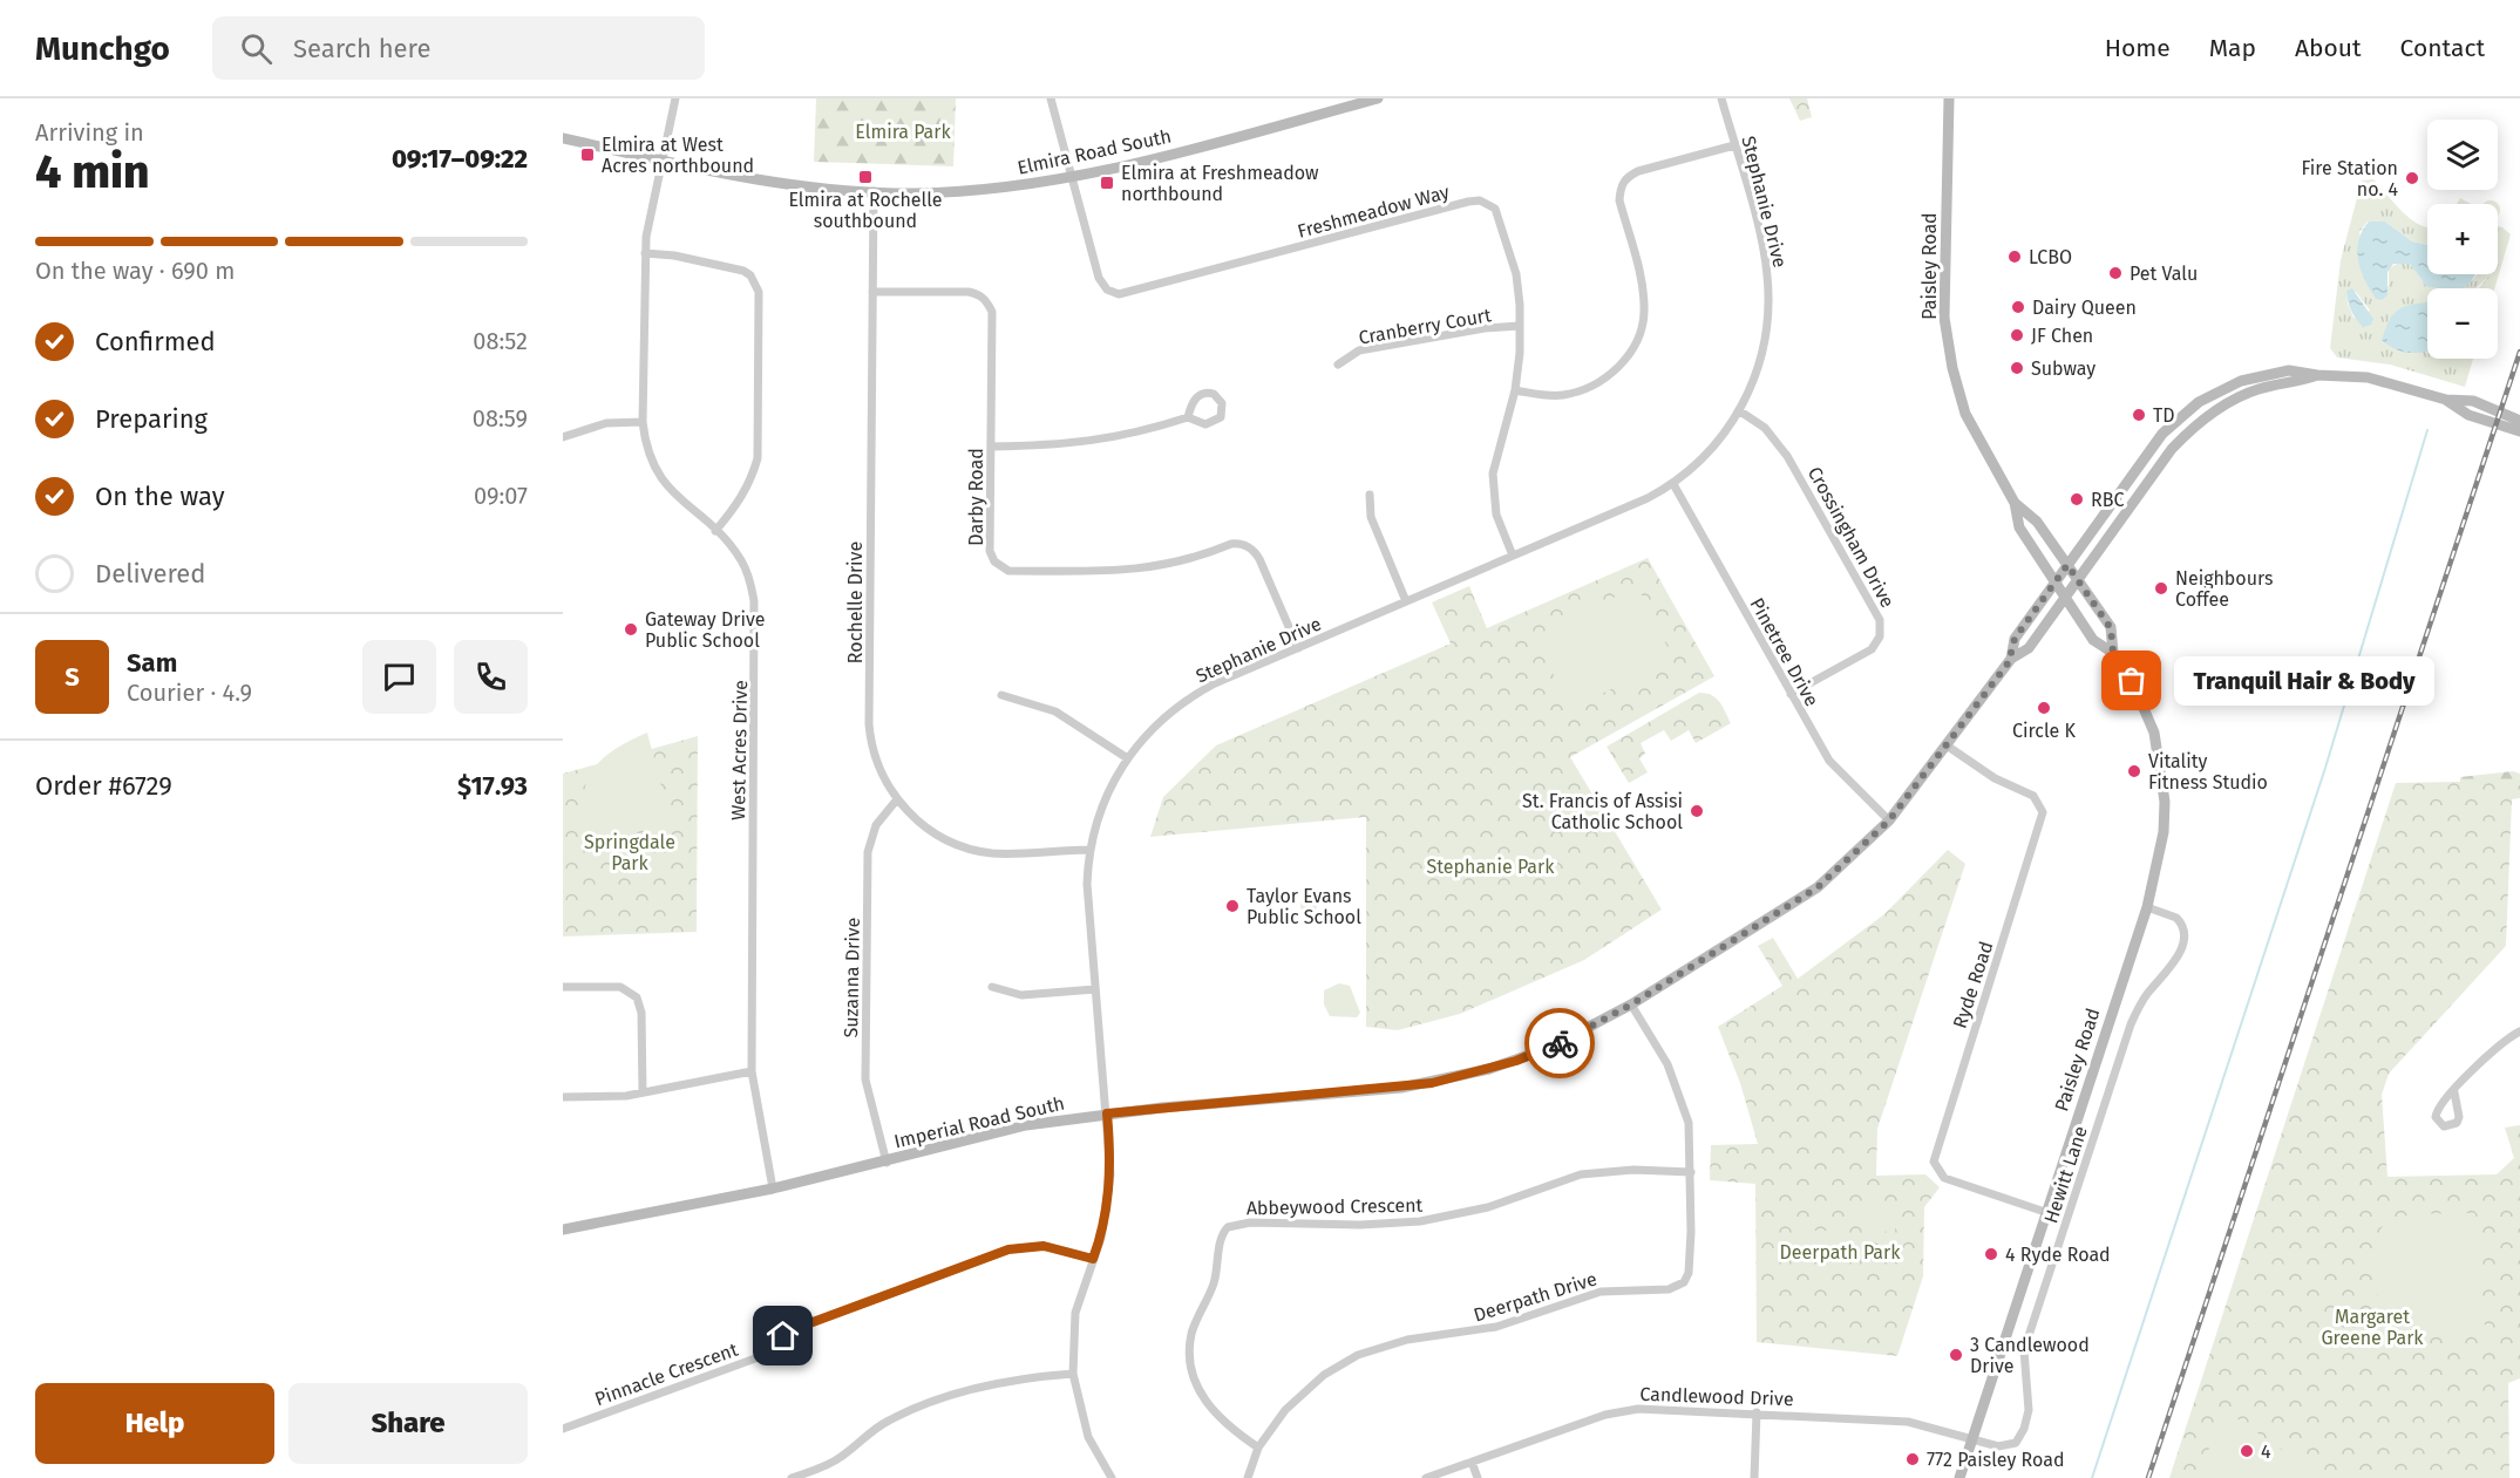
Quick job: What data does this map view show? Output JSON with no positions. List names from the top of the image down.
{
  "streets": {
    "street": [
      "Elmira Road South",
      "Stephanie Drive",
      "Freshmeadow Way",
      "Paisley Road",
      "Cranberry Court",
      "Darby Road",
      "Crossingham Drive",
      "Rochelle Drive",
      "Pinetree Drive",
      "West Acres Drive",
      "Suzanna Drive",
      "Ryde Road",
      "Imperial Road South",
      "Hewitt Lane",
      "Abbeywood Crescent",
      "Deerpath Drive",
      "Pinnacle Crescent",
      "Candlewood Drive"
    ]
  },
  "crossings": [
    ["Elmira Road South", "Freshmeadow Way"],
    ["Elmira Road South", "Rochelle Drive"],
    ["Elmira Road South", "West Acres Drive"],
    ["Stephanie Drive", "Freshmeadow Way"],
    ["Stephanie Drive", "Darby Road"],
    ["Stephanie Drive", "Crossingham Drive"],
    ["Stephanie Drive", "Rochelle Drive"],
    ["Stephanie Drive", "Pinetree Drive"],
    ["Stephanie Drive", "Imperial Road South"],
    ["Stephanie Drive", "Pinnacle Crescent"],
    ["Freshmeadow Way", "Cranberry Court"],
    ["Paisley Road", "Ryde Road"],
    ["Paisley Road", "Imperial Road South"],
    ["Paisley Road", "Hewitt Lane"],
    ["Paisley Road", "Candlewood Drive"],
    ["Darby Road", "Rochelle Drive"],
    ["Crossingham Drive", "Pinetree Drive"],
    ["Rochelle Drive", "Suzanna Drive"],
    ["Pinetree Drive", "Imperial Road South"],
    ["West Acres Drive", "Imperial Road South"],
    ["Suzanna Drive", "Imperial Road South"],
    ["Ryde Road", "Imperial Road South"],
    ["Imperial Road South", "Deerpath Drive"],
    ["Hewitt Lane", "Candlewood Drive"],
    ["Abbeywood Crescent", "Deerpath Drive"]
  ],
  "parks": [
    "Elmira Park",
    "Springdale Park",
    "Stephanie Park",
    "Deerpath Park",
    "Margaret Greene Park"
  ],
  "places": {
    "transit": ["Elmira at West Acres northbound", "Elmira at Rochelle southbound", "Elmira at Freshmeadow northbound"],
    "other": [
      "Fire Station no. 4",
      "LCBO",
      "Pet Valu",
      "Dairy Queen",
      "JF Chen",
      "Subway",
      "TD",
      "RBC",
      "Neighbours Coffee",
      "Gateway Drive Public School",
      "Tranquil Hair & Body",
      "Circle K",
      "Vitality Fitness Studio",
      "St. Francis of Assisi Catholic School",
      "Taylor Evans Public School",
      "4 Ryde Road",
      "3 Candlewood Drive",
      "4",
      "772 Paisley Road"
    ]
  },
  "page": {
    "header": "Munchgo",
    "search": "Search here",
    "nav": [
      "Home",
      "Map",
      "About",
      "Contact"
    ],
    "heading": ["4 min", "Arriving in", "09:17–09:22"],
    "panel": [
      "Sam",
      "Courier · 4.9",
      "Order #6729",
      "$17.93"
    ],
    "map_buttons": ["+", "−"],
    "bar": "On the way · 690 m",
    "list": [
      ["Confirmed", "08:52"],
      ["Preparing", "08:59"],
      ["On the way", "09:07"],
      "Delivered"
    ],
    "round": "S",
    "bubble": "Tranquil Hair & Body",
    "buttons": ["Help", "Share"]
  }
}
